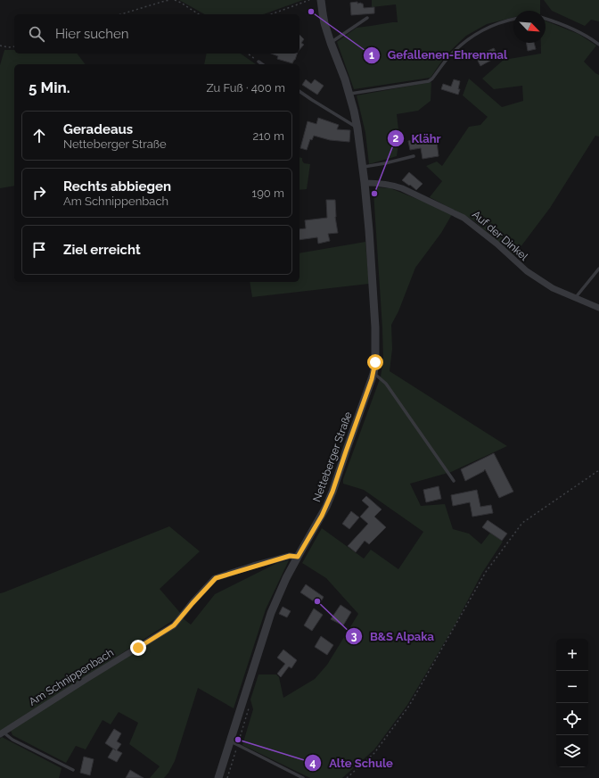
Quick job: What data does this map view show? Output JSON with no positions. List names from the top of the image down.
{
  "streets": {
    "street": ["Auf der Dinkel", "Netteberger Straße", "Am Schnippenbach"]
  },
  "crossings": [
    ["Auf der Dinkel", "Netteberger Straße"],
    ["Netteberger Straße", "Am Schnippenbach"]
  ],
  "places": [
    "Gefallenen-Ehrenmal",
    "Klähr",
    "B&S Alpaka",
    "Alte Schule"
  ],
  "north": "bottom right",
  "page": {
    "search": "Hier suchen",
    "heading": ["5 Min.", "Zu Fuß · 400 m"],
    "list": [
      ["Geradeaus", "Netteberger Straße", "210 m"],
      ["Rechts abbiegen", "Am Schnippenbach", "190 m"],
      "Ziel erreicht"
    ],
    "map_buttons": ["+", "−"]
  }
}
